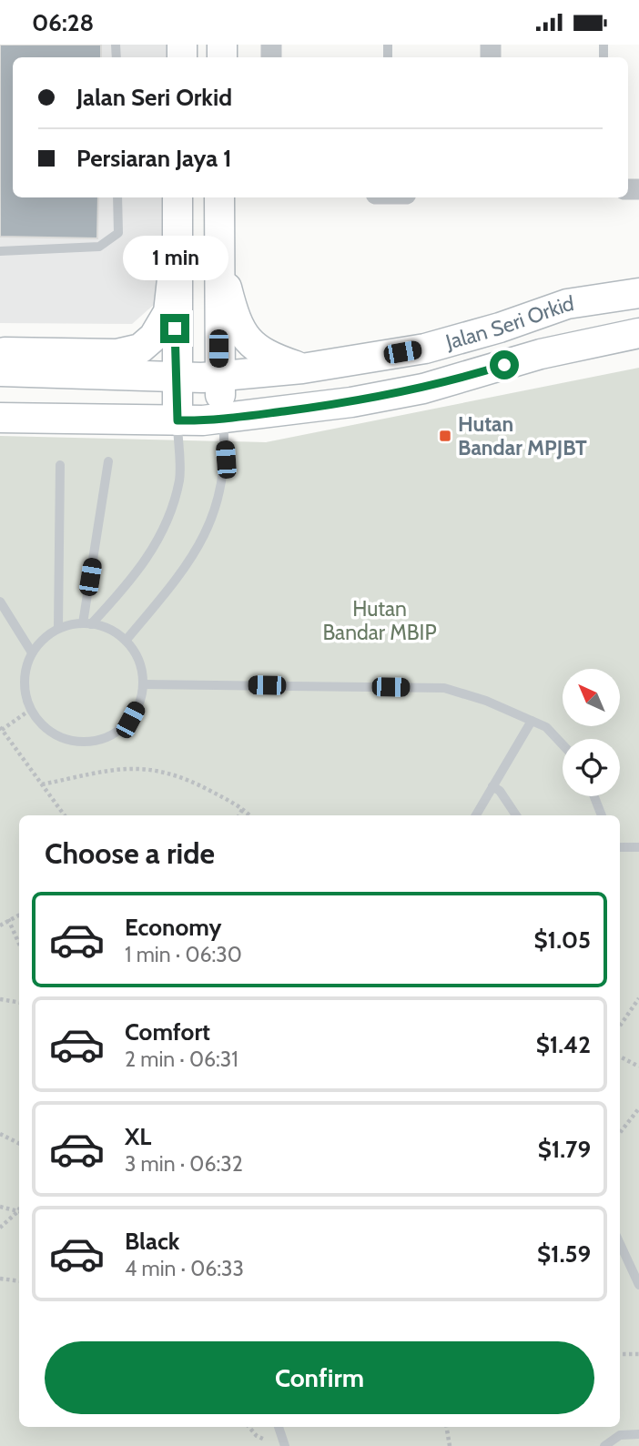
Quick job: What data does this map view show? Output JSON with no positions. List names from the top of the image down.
{
  "streets": {
    "main road": ["Jalan Seri Orkid"]
  },
  "parks": ["Hutan Bandar MBIP"],
  "places": {
    "transit": ["Hutan Bandar MPJBT"]
  },
  "north": "top left",
  "page": {
    "status": "06:28",
    "banner": ["Jalan Seri Orkid", "Persiaran Jaya 1"],
    "bubble": "1 min",
    "heading": "Choose a ride",
    "list": [
      {
        "name": "Economy",
        "note": "1 min · 06:30",
        "value": "$1.05"
      },
      {
        "name": "Comfort",
        "note": "2 min · 06:31",
        "value": "$1.42"
      },
      {
        "name": "XL",
        "note": "3 min · 06:32",
        "value": "$1.79"
      },
      {
        "name": "Black",
        "note": "4 min · 06:33",
        "value": "$1.59"
      }
    ],
    "buttons": "Confirm"
  }
}
